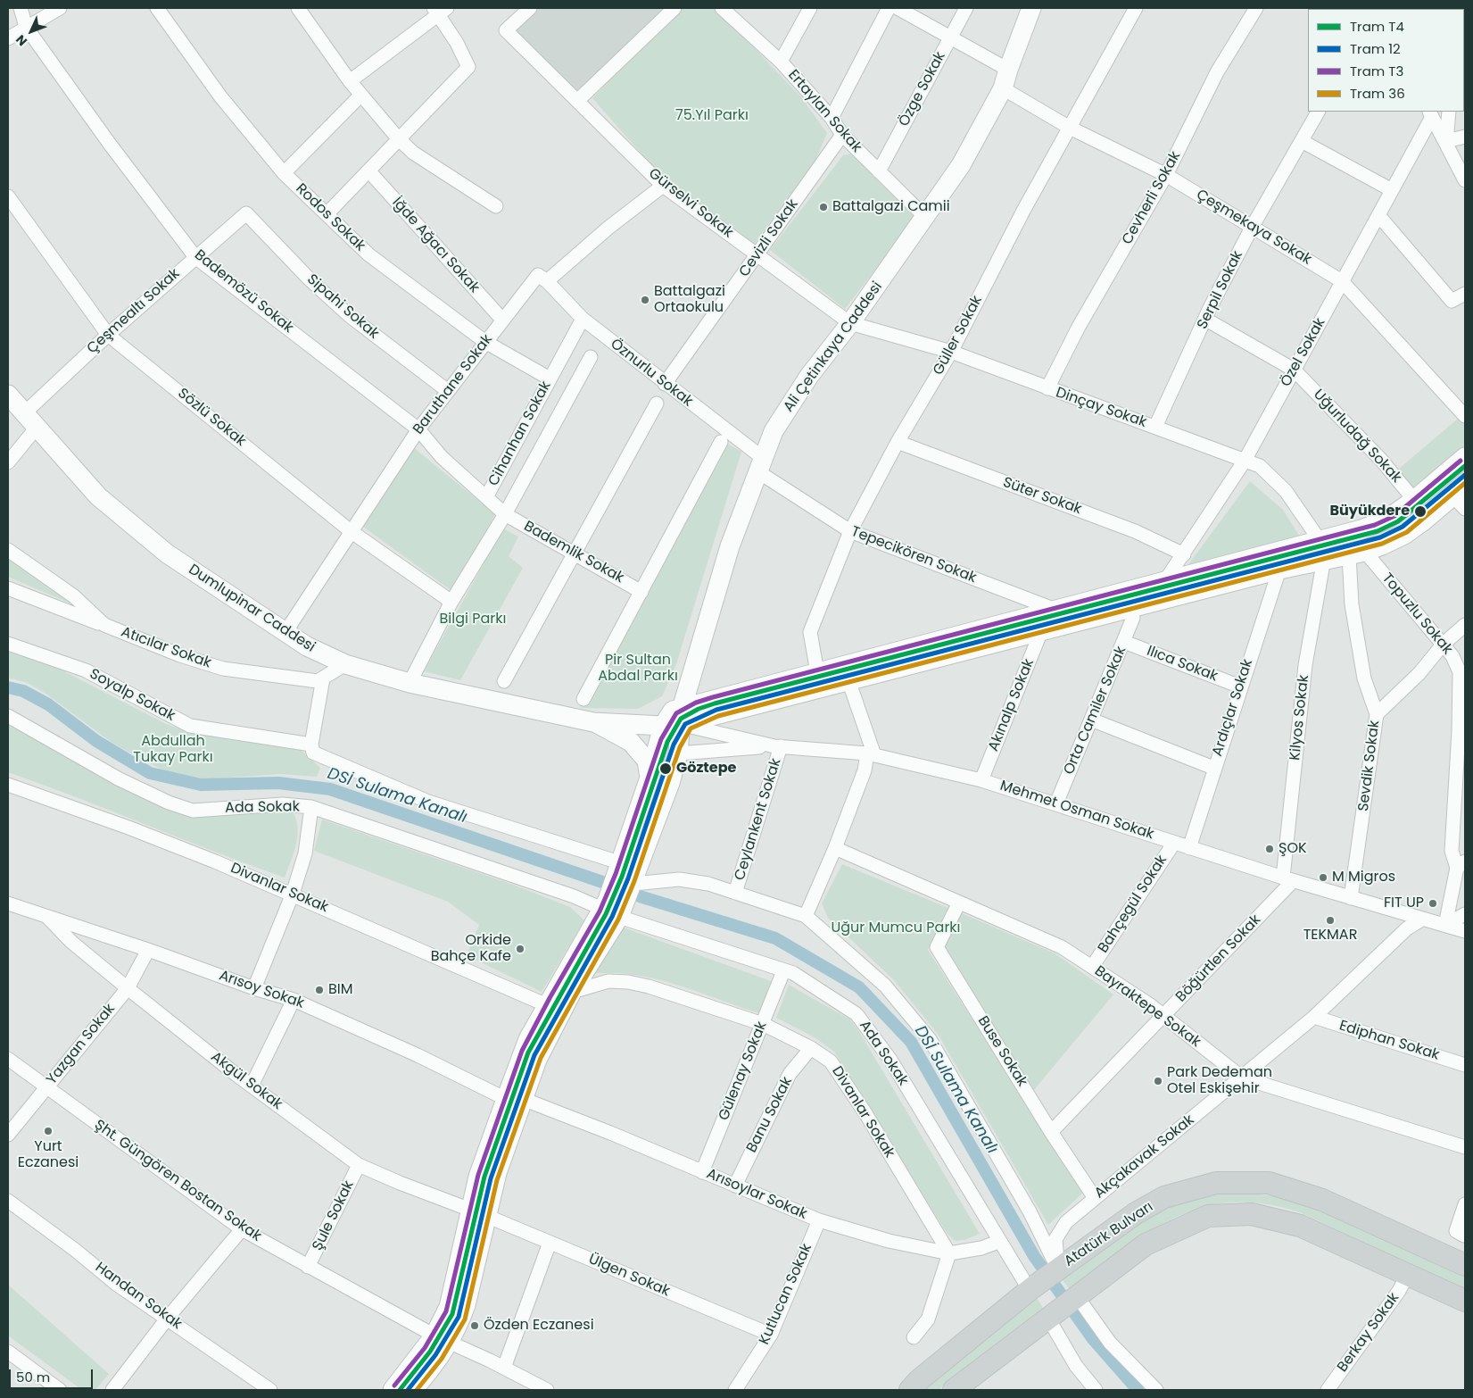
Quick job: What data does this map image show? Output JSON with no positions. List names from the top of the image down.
{
  "streets": {
    "main road": ["Ali Çetinkaya Caddesi", "Dumlupinar Caddesi", "Atatürk Bulvarı"],
    "street": [
      "Özge Sokak",
      "Ertaylan Sokak",
      "Cevherli Sokak",
      "Gürselvi Sokak",
      "Rodos Sokak",
      "Çeşmekaya Sokak",
      "Cevizli Sokak",
      "İğde Ağacı Sokak",
      "Serpil Sokak",
      "Bademözü Sokak",
      "Sipahi Sokak",
      "Çeşmealtı Sokak",
      "Güller Sokak",
      "Özel Sokak",
      "Öznurlu Sokak",
      "Baruthane Sokak",
      "Dinçay Sokak",
      "Sözlü Sokak",
      "Cihanhan Sokak",
      "Uğurludağ Sokak",
      "Süter Sokak",
      "Bademlik Sokak",
      "Tepecikören Sokak",
      "Topuzlu Sokak",
      "Atıcılar Sokak",
      "Ilıca Sokak",
      "Soyalp Sokak",
      "Akınalp Sokak",
      "Ardıçlar Sokak",
      "Orta Camiler Sokak",
      "Kilyos Sokak",
      "Sevdik Sokak",
      "Ada Sokak",
      "Mehmet Osman Sokak",
      "Ceylankent Sokak",
      "Divanlar Sokak",
      "Bahçegül Sokak",
      "Böğürtlen Sokak",
      "Arısoy Sokak",
      "Bayraktepe Sokak",
      "Ediphan Sokak",
      "Yazgan Sokak",
      "Buse Sokak",
      "Gülenay Sokak",
      "Akgül Sokak",
      "Banu Sokak",
      "Akçakavak Sokak",
      "Şht. Güngören Bostan Sokak",
      "Arısoylar Sokak",
      "Şule Sokak",
      "Ülgen Sokak",
      "Kutlucan Sokak",
      "Handan Sokak",
      "Berkay Sokak"
    ]
  },
  "crossings": [
    ["Özge Sokak", "Ertaylan Sokak"],
    ["Ertaylan Sokak", "Cevizli Sokak"],
    ["Ertaylan Sokak", "Ali Çetinkaya Caddesi"],
    ["Cevherli Sokak", "Çeşmekaya Sokak"],
    ["Cevherli Sokak", "Dinçay Sokak"],
    ["Gürselvi Sokak", "Cevizli Sokak"],
    ["Gürselvi Sokak", "Ali Çetinkaya Caddesi"],
    ["Gürselvi Sokak", "Dinçay Sokak"],
    ["Rodos Sokak", "Baruthane Sokak"],
    ["Rodos Sokak", "Cihanhan Sokak"],
    ["Çeşmekaya Sokak", "Serpil Sokak"],
    ["Çeşmekaya Sokak", "Güller Sokak"],
    ["Çeşmekaya Sokak", "Ali Çetinkaya Caddesi"],
    ["Çeşmekaya Sokak", "Özel Sokak"],
    ["Cevizli Sokak", "Öznurlu Sokak"],
    ["İğde Ağacı Sokak", "Baruthane Sokak"],
    ["Serpil Sokak", "Dinçay Sokak"],
    ["Serpil Sokak", "Uğurludağ Sokak"],
    ["Bademözü Sokak", "Çeşmealtı Sokak"],
    ["Bademözü Sokak", "Baruthane Sokak"],
    ["Bademözü Sokak", "Cihanhan Sokak"],
    ["Sipahi Sokak", "Çeşmealtı Sokak"],
    ["Sipahi Sokak", "Baruthane Sokak"],
    ["Çeşmealtı Sokak", "Sözlü Sokak"],
    ["Çeşmealtı Sokak", "Dumlupinar Caddesi"],
    ["Güller Sokak", "Dinçay Sokak"],
    ["Güller Sokak", "Süter Sokak"],
    ["Güller Sokak", "Tepecikören Sokak"],
    ["Ali Çetinkaya Caddesi", "Öznurlu Sokak"],
    ["Ali Çetinkaya Caddesi", "Dinçay Sokak"],
    ["Ali Çetinkaya Caddesi", "Tepecikören Sokak"],
    ["Ali Çetinkaya Caddesi", "Dumlupinar Caddesi"],
    ["Ali Çetinkaya Caddesi", "Mehmet Osman Sokak"],
    ["Özel Sokak", "Dinçay Sokak"],
    ["Özel Sokak", "Uğurludağ Sokak"],
    ["Özel Sokak", "Süter Sokak"],
    ["Öznurlu Sokak", "Baruthane Sokak"],
    ["Öznurlu Sokak", "Cihanhan Sokak"],
    ["Öznurlu Sokak", "Tepecikören Sokak"],
    ["Baruthane Sokak", "Sözlü Sokak"],
    ["Baruthane Sokak", "Dumlupinar Caddesi"],
    ["Cihanhan Sokak", "Bademlik Sokak"],
    ["Dumlupinar Caddesi", "Mehmet Osman Sokak"],
    ["Topuzlu Sokak", "Sevdik Sokak"],
    ["Ilıca Sokak", "Ardıçlar Sokak"],
    ["Ilıca Sokak", "Orta Camiler Sokak"],
    ["Akınalp Sokak", "Mehmet Osman Sokak"],
    ["Ardıçlar Sokak", "Mehmet Osman Sokak"],
    ["Orta Camiler Sokak", "Mehmet Osman Sokak"],
    ["Kilyos Sokak", "Mehmet Osman Sokak"],
    ["Kilyos Sokak", "Böğürtlen Sokak"],
    ["Sevdik Sokak", "Mehmet Osman Sokak"],
    ["Ada Sokak", "Gülenay Sokak"],
    ["Ada Sokak", "Arısoylar Sokak"],
    ["Ada Sokak", "Atatürk Bulvarı"],
    ["Mehmet Osman Sokak", "Ceylankent Sokak"],
    ["Mehmet Osman Sokak", "Bahçegül Sokak"],
    ["Mehmet Osman Sokak", "Böğürtlen Sokak"],
    ["Mehmet Osman Sokak", "Akçakavak Sokak"],
    ["Divanlar Sokak", "Gülenay Sokak"],
    ["Divanlar Sokak", "Banu Sokak"],
    ["Divanlar Sokak", "Arısoylar Sokak"],
    ["Bahçegül Sokak", "Bayraktepe Sokak"],
    ["Böğürtlen Sokak", "Bayraktepe Sokak"],
    ["Böğürtlen Sokak", "Buse Sokak"],
    ["Arısoy Sokak", "Yazgan Sokak"],
    ["Arısoy Sokak", "Akgül Sokak"],
    ["Arısoy Sokak", "Arısoylar Sokak"],
    ["Bayraktepe Sokak", "Buse Sokak"],
    ["Bayraktepe Sokak", "Akçakavak Sokak"],
    ["Ediphan Sokak", "Akçakavak Sokak"],
    ["Yazgan Sokak", "Akgül Sokak"],
    ["Yazgan Sokak", "Şht. Güngören Bostan Sokak"],
    ["Buse Sokak", "Akçakavak Sokak"],
    ["Gülenay Sokak", "Arısoylar Sokak"],
    ["Akgül Sokak", "Şule Sokak"],
    ["Akgül Sokak", "Ülgen Sokak"],
    ["Banu Sokak", "Arısoylar Sokak"],
    ["Akçakavak Sokak", "Atatürk Bulvarı"],
    ["Şht. Güngören Bostan Sokak", "Şule Sokak"],
    ["Arısoylar Sokak", "Kutlucan Sokak"],
    ["Atatürk Bulvarı", "Berkay Sokak"],
    ["Ülgen Sokak", "Kutlucan Sokak"]
  ],
  "water": ["DSİ Sulama Kanalı"],
  "parks": [
    "75.Yıl Parkı",
    "Bilgi Parkı",
    "Pir Sultan Abdal Parkı",
    "Abdullah Tukay Parkı",
    "Uğur Mumcu Parkı"
  ],
  "places": [
    "Battalgazi Camii",
    "Battalgazi Ortaokulu",
    "Büyükdere",
    "Göztepe",
    "ŞOK",
    "M Migros",
    "FIT UP",
    "TEKMAR",
    "Orkide Bahçe Kafe",
    "BIM",
    "Park Dedeman Otel Eskişehir",
    "Yurt Eczanesi",
    "Özden Eczanesi"
  ],
  "lines": [
    "tram line T3",
    "tram line T4",
    "tram line 12",
    "tram line 36"
  ],
  "legend": [
    "Tram T4",
    "Tram 12",
    "Tram T3",
    "Tram 36"
  ],
  "scale_bar": "50 m",
  "north": "bottom left"
}
